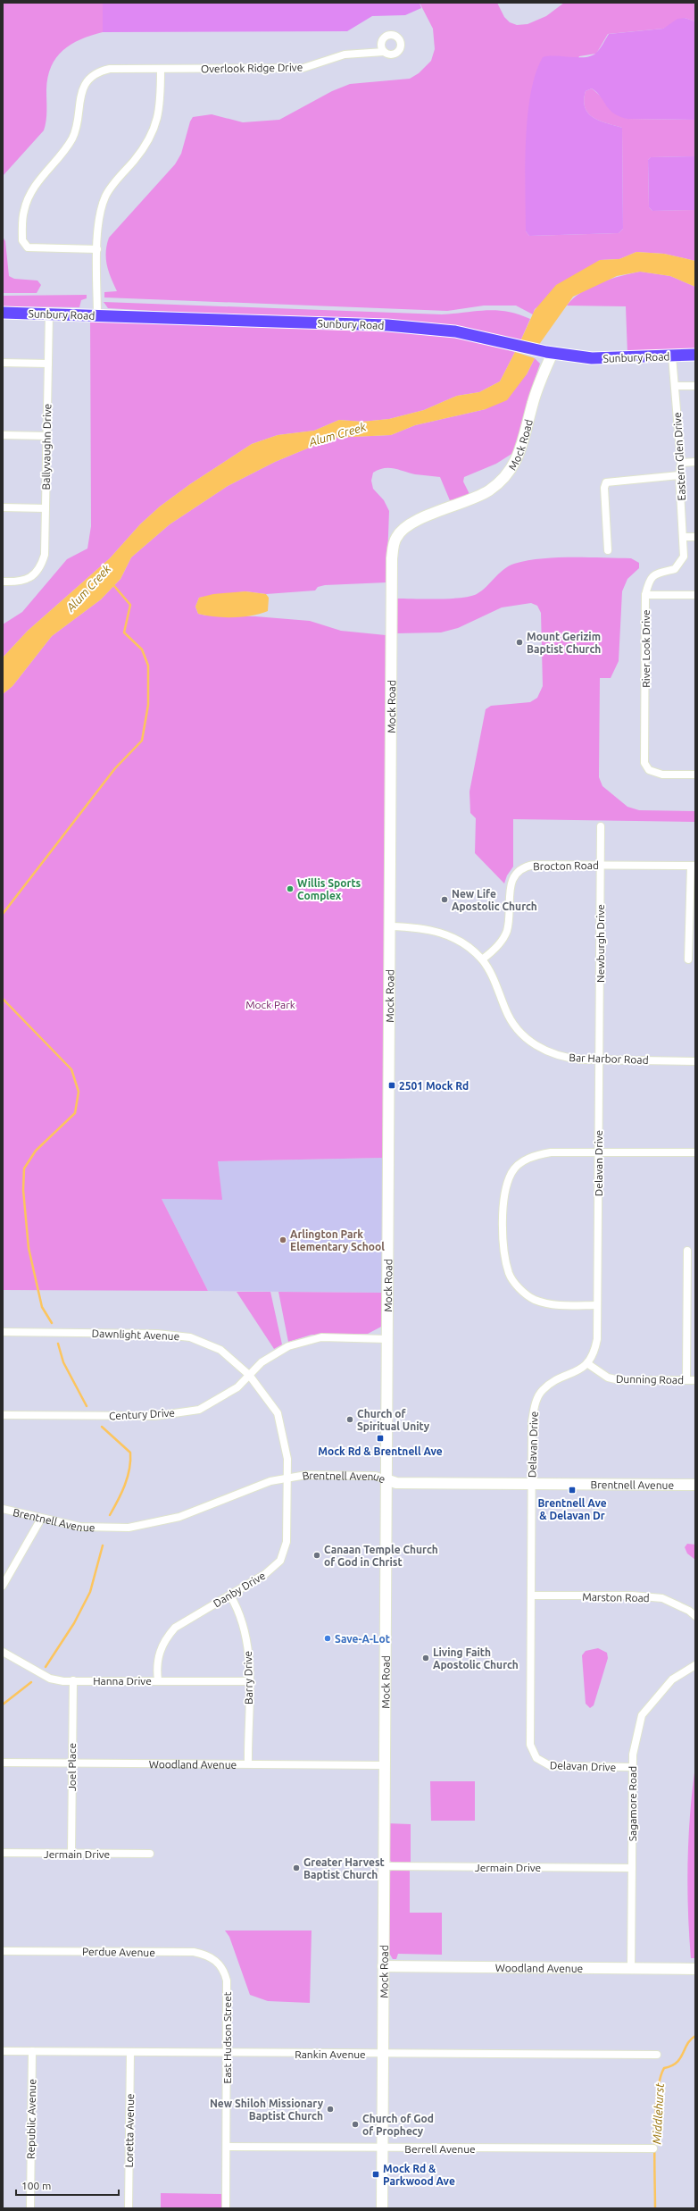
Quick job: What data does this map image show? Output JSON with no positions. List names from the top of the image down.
{
  "streets": {
    "main road": [
      "Sunbury Road",
      "Mock Road",
      "Brentnell Avenue",
      "Woodland Avenue"
    ],
    "street": [
      "Overlook Ridge Drive",
      "Ballyvaughn Drive",
      "Eastern Glen Drive",
      "River Look Drive",
      "Brocton Road",
      "Newburgh Drive",
      "Bar Harbor Road",
      "Delavan Drive",
      "Dawnlight Avenue",
      "Dunning Road",
      "Century Drive",
      "Danby Drive",
      "Marston Road",
      "Barry Drive",
      "Hanna Drive",
      "Joel Place",
      "Sagamore Road",
      "Jermain Drive",
      "Perdue Avenue",
      "East Hudson Street",
      "Rankin Avenue",
      "Republic Avenue",
      "Loretta Avenue",
      "Berrell Avenue"
    ]
  },
  "crossings": [
    ["Sunbury Road", "Mock Road"],
    ["Sunbury Road", "Ballyvaughn Drive"],
    ["Sunbury Road", "Eastern Glen Drive"],
    ["Mock Road", "Bar Harbor Road"],
    ["Mock Road", "Century Drive"],
    ["Mock Road", "Brentnell Avenue"],
    ["Mock Road", "Woodland Avenue"],
    ["Mock Road", "Jermain Drive"],
    ["Mock Road", "Rankin Avenue"],
    ["Mock Road", "Berrell Avenue"],
    ["Eastern Glen Drive", "River Look Drive"],
    ["Brocton Road", "Newburgh Drive"],
    ["Brocton Road", "Bar Harbor Road"],
    ["Newburgh Drive", "Bar Harbor Road"],
    ["Newburgh Drive", "Delavan Drive"],
    ["Bar Harbor Road", "Delavan Drive"],
    ["Delavan Drive", "Dunning Road"],
    ["Delavan Drive", "Brentnell Avenue"],
    ["Delavan Drive", "Marston Road"],
    ["Delavan Drive", "Sagamore Road"],
    ["Dawnlight Avenue", "Century Drive"],
    ["Dawnlight Avenue", "Brentnell Avenue"],
    ["Dawnlight Avenue", "Danby Drive"],
    ["Brentnell Avenue", "Danby Drive"],
    ["Danby Drive", "Barry Drive"],
    ["Danby Drive", "Hanna Drive"],
    ["Barry Drive", "Hanna Drive"],
    ["Barry Drive", "Woodland Avenue"],
    ["Hanna Drive", "Joel Place"],
    ["Woodland Avenue", "Joel Place"],
    ["Woodland Avenue", "Sagamore Road"],
    ["Joel Place", "Jermain Drive"],
    ["Sagamore Road", "Jermain Drive"],
    ["Perdue Avenue", "East Hudson Street"],
    ["East Hudson Street", "Rankin Avenue"],
    ["East Hudson Street", "Berrell Avenue"],
    ["Rankin Avenue", "Republic Avenue"],
    ["Rankin Avenue", "Loretta Avenue"]
  ],
  "water": ["Alum Creek", "Middlehurst"],
  "parks": ["Mock Park"],
  "places": {
    "other": [
      "Mount Gerizim Baptist Church",
      "Willis Sports Complex",
      "New Life Apostolic Church",
      "Arlington Park Elementary School",
      "Church of Spiritual Unity",
      "Canaan Temple Church of God in Christ",
      "Save-A-Lot",
      "Living Faith Apostolic Church",
      "Greater Harvest Baptist Church",
      "New Shiloh Missionary Baptist Church",
      "Church of God of Prophecy"
    ],
    "transit": [
      "2501 Mock Rd",
      "Mock Rd & Brentnell Ave",
      "Brentnell Ave & Delavan Dr",
      "Mock Rd & Parkwood Ave"
    ]
  },
  "scale_bar": "100 m"
}
